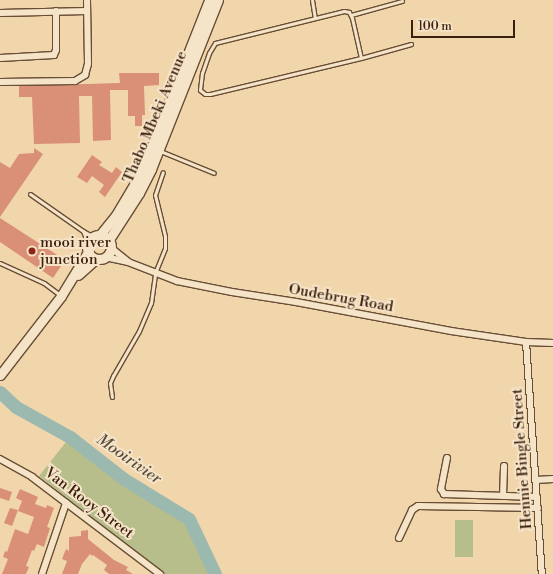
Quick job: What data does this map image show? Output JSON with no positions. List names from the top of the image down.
{
  "streets": {
    "main road": ["Thabo Mbeki Avenue"],
    "street": ["Oudebrug Road", "Hennie Bingle Street", "Van Rooy Street"]
  },
  "crossings": [
    ["Thabo Mbeki Avenue", "Oudebrug Road"],
    ["Oudebrug Road", "Hennie Bingle Street"]
  ],
  "water": ["Mooirivier"],
  "places": ["mooi river junction"],
  "scale_bar": "100 m"
}
